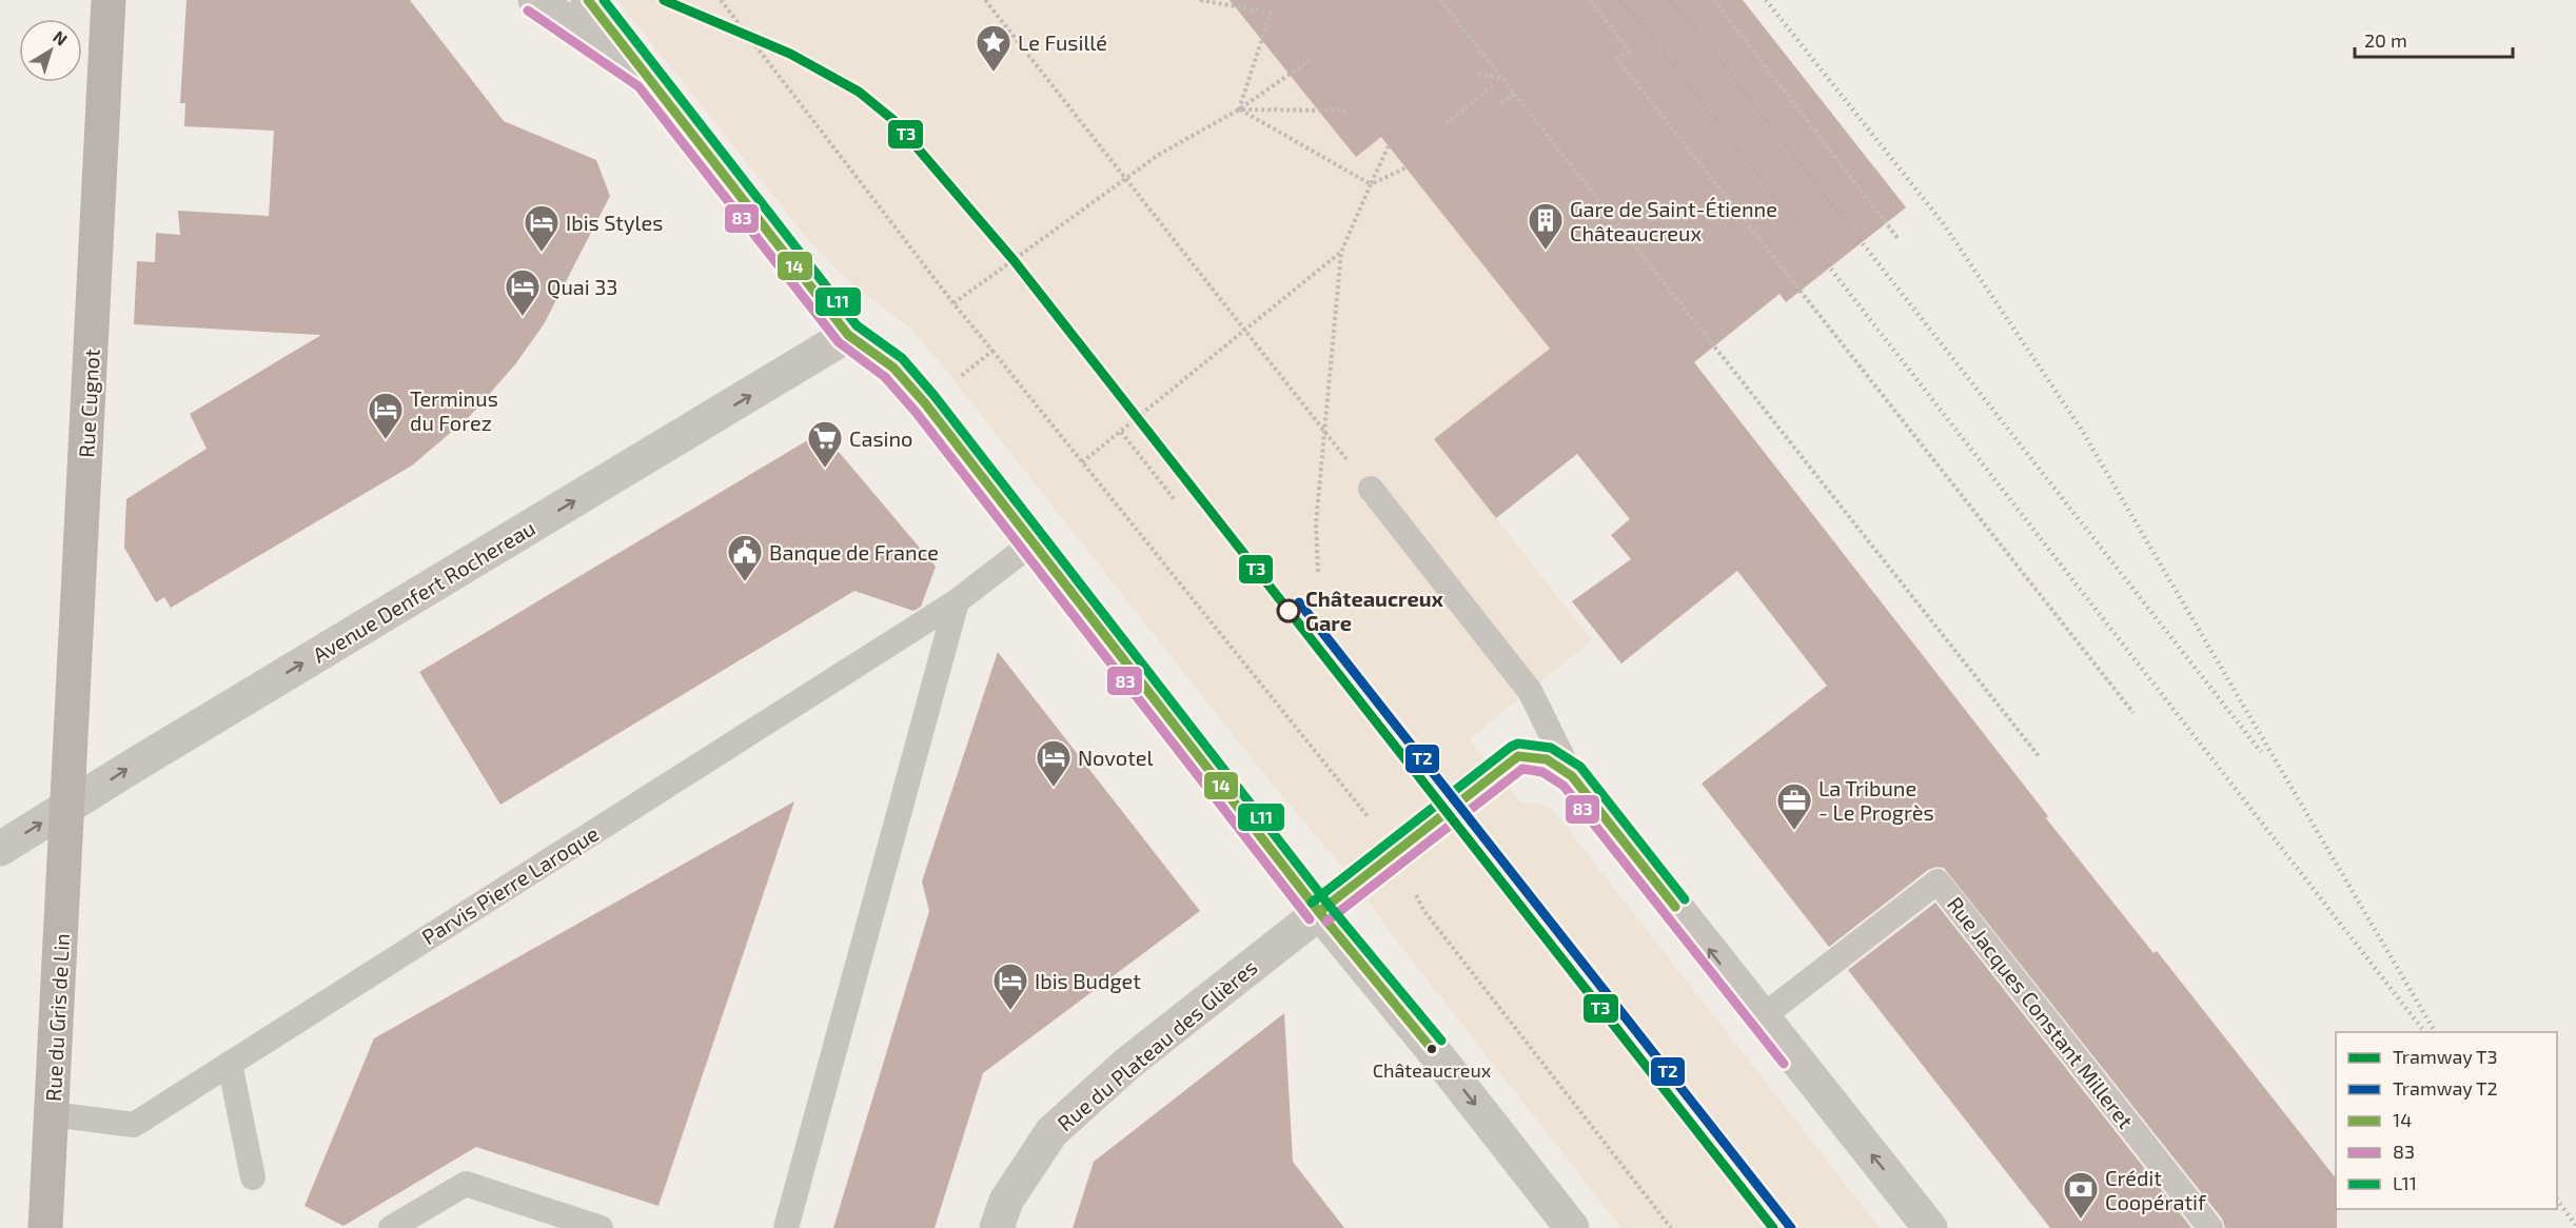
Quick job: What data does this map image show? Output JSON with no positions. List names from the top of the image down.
{
  "streets": {
    "main road": ["Rue Cugnot", "Rue du Gris de Lin"],
    "street": ["Avenue Denfert Rochereau", "Rue du Plateau des Glières"],
    "lane": ["Parvis Pierre Laroque", "Rue Jacques Constant Milleret"]
  },
  "crossings": [
    ["Rue Cugnot", "Avenue Denfert Rochereau"],
    ["Rue Cugnot", "Rue du Gris de Lin"],
    ["Avenue Denfert Rochereau", "Rue du Gris de Lin"],
    ["Parvis Pierre Laroque", "Rue du Gris de Lin"]
  ],
  "one_way": ["Avenue Denfert Rochereau"],
  "places": {
    "place": ["Le Fusillé"],
    "building": ["Gare de Saint-Étienne Châteaucreux"],
    "hotel": [
      "Ibis Styles",
      "Quai 33",
      "Terminus du Forez",
      "Novotel",
      "Ibis Budget"
    ],
    "supermarket": ["Casino"],
    "public building": ["Banque de France"],
    "other": ["Châteaucreux Gare", "Châteaucreux"],
    "office": ["La Tribune - Le Progrès"],
    "bank": ["Crédit Coopératif"]
  },
  "lines": [
    "tram line T3",
    "transit line 14",
    "transit line L11",
    "transit line 83",
    "tram line T2"
  ],
  "legend": [
    "Tramway T3",
    "Tramway T2",
    "14",
    "83",
    "L11"
  ],
  "scale_bar": "20 m",
  "north": "top right"
}
